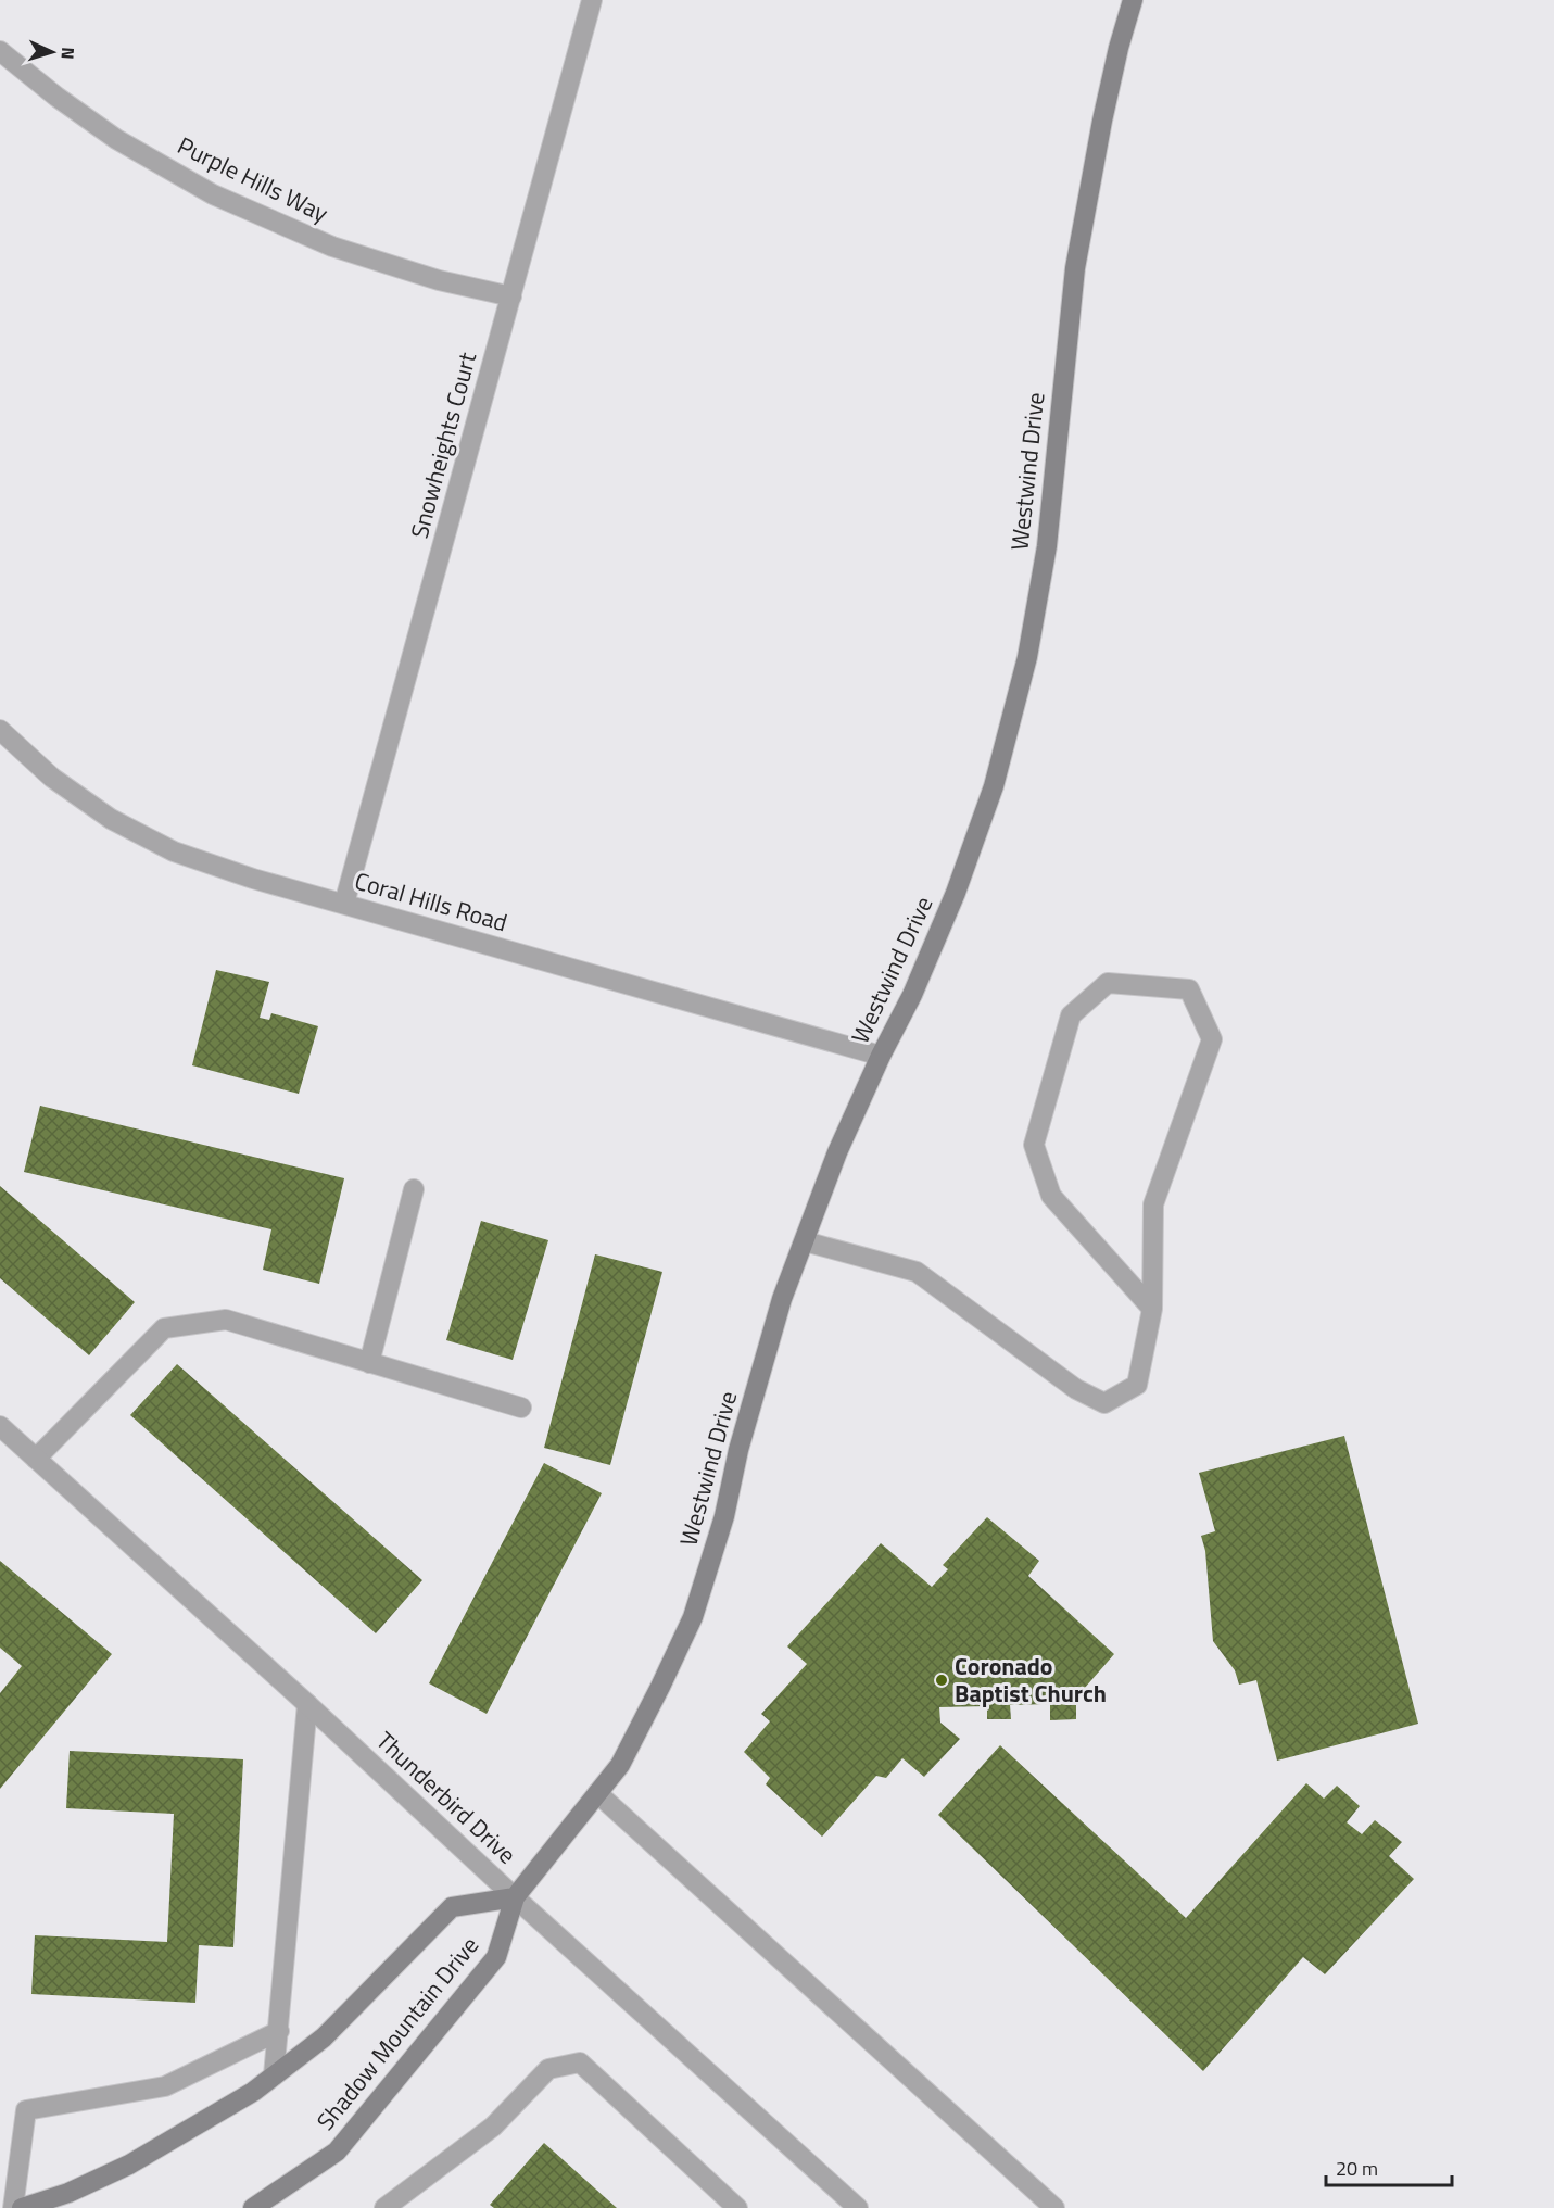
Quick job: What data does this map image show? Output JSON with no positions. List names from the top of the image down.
{
  "streets": {
    "main road": ["Westwind Drive", "Shadow Mountain Drive"],
    "street": [
      "Purple Hills Way",
      "Snowheights Court",
      "Coral Hills Road",
      "Thunderbird Drive"
    ]
  },
  "crossings": [
    ["Purple Hills Way", "Snowheights Court"],
    ["Snowheights Court", "Coral Hills Road"],
    ["Westwind Drive", "Coral Hills Road"],
    ["Westwind Drive", "Thunderbird Drive"],
    ["Westwind Drive", "Shadow Mountain Drive"],
    ["Thunderbird Drive", "Shadow Mountain Drive"]
  ],
  "places": ["Coronado Baptist Church"],
  "scale_bar": "20 m",
  "north": "right"
}
